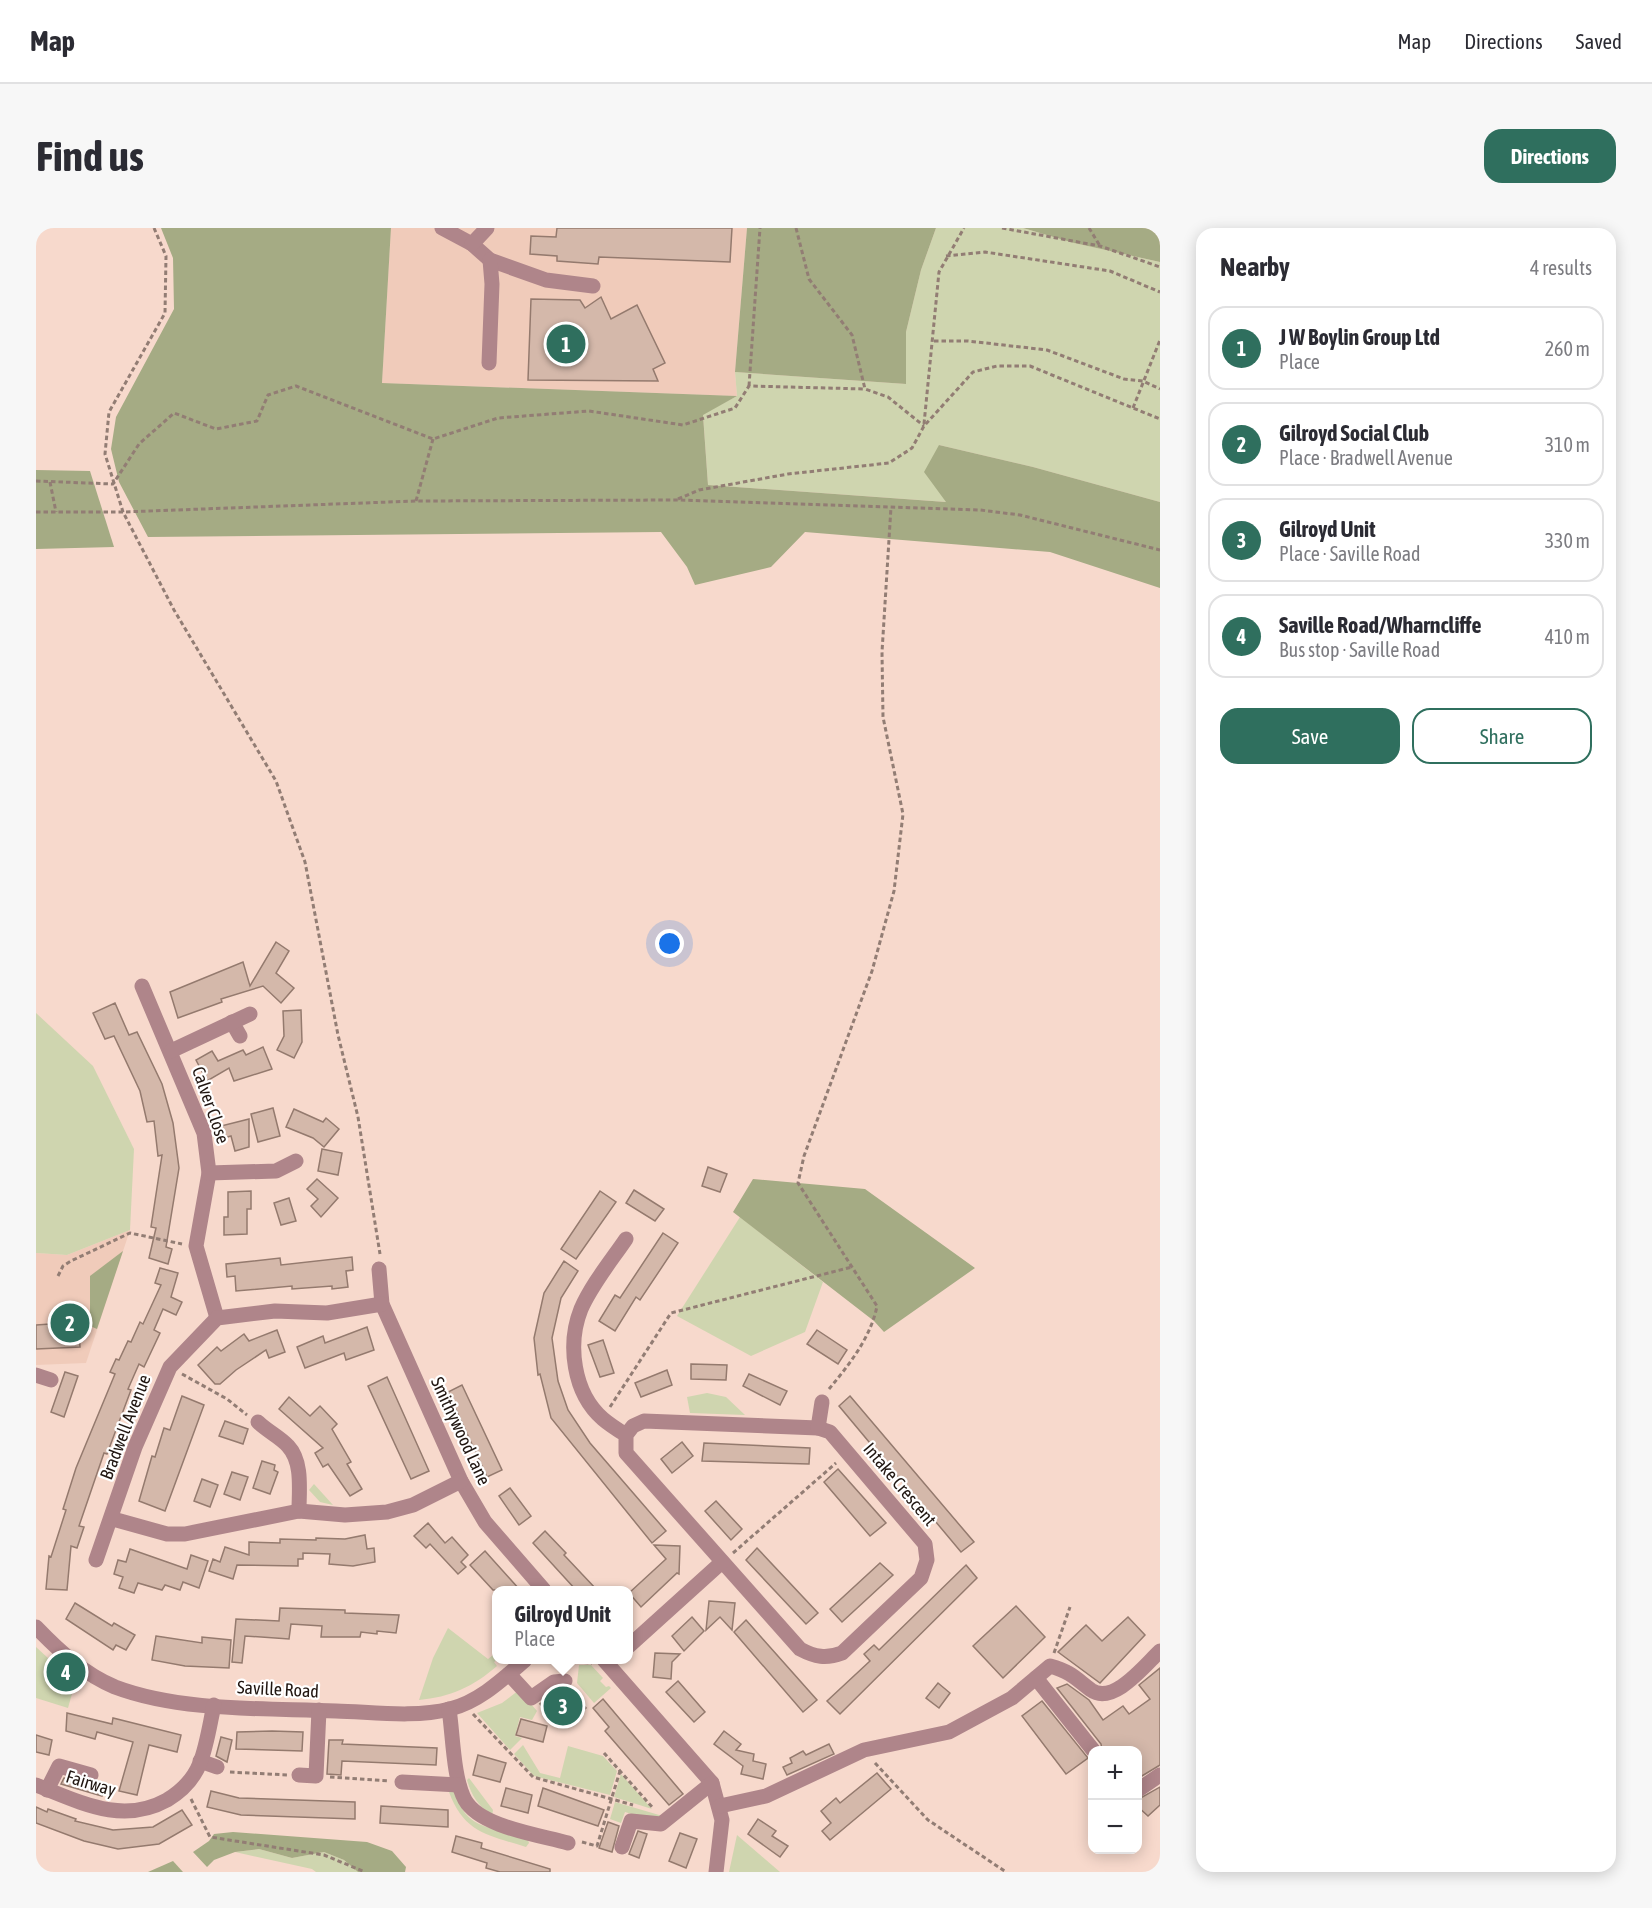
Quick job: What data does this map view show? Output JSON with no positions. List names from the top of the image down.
{
  "streets": {
    "street": [
      "Calver Close",
      "Bradwell Avenue",
      "Smithywood Lane",
      "Intake Crescent",
      "Saville Road",
      "Fairway"
    ]
  },
  "crossings": [
    ["Calver Close", "Bradwell Avenue"],
    ["Saville Road", "Fairway"]
  ],
  "page": {
    "header": "Map",
    "nav": ["Map", "Directions", "Saved"],
    "buttons": [
      "Directions",
      ["Save", "Share"]
    ],
    "title": "Find us",
    "heading": ["Nearby", "4 results"],
    "list": [
      {
        "mark": "1",
        "name": "J W Boylin Group Ltd",
        "note": "Place",
        "value": "260 m"
      },
      {
        "mark": "2",
        "name": "Gilroyd Social Club",
        "note": "Place · Bradwell Avenue",
        "value": "310 m"
      },
      {
        "mark": "3",
        "name": "Gilroyd Unit",
        "note": "Place · Saville Road",
        "value": "330 m"
      },
      {
        "mark": "4",
        "name": "Saville Road/Wharncliffe",
        "note": "Bus stop · Saville Road",
        "value": "410 m"
      }
    ],
    "pins": [
      "1",
      "2",
      "4",
      "3"
    ],
    "popup": ["Gilroyd Unit", "Place"],
    "map_buttons": ["+", "−"]
  }
}
